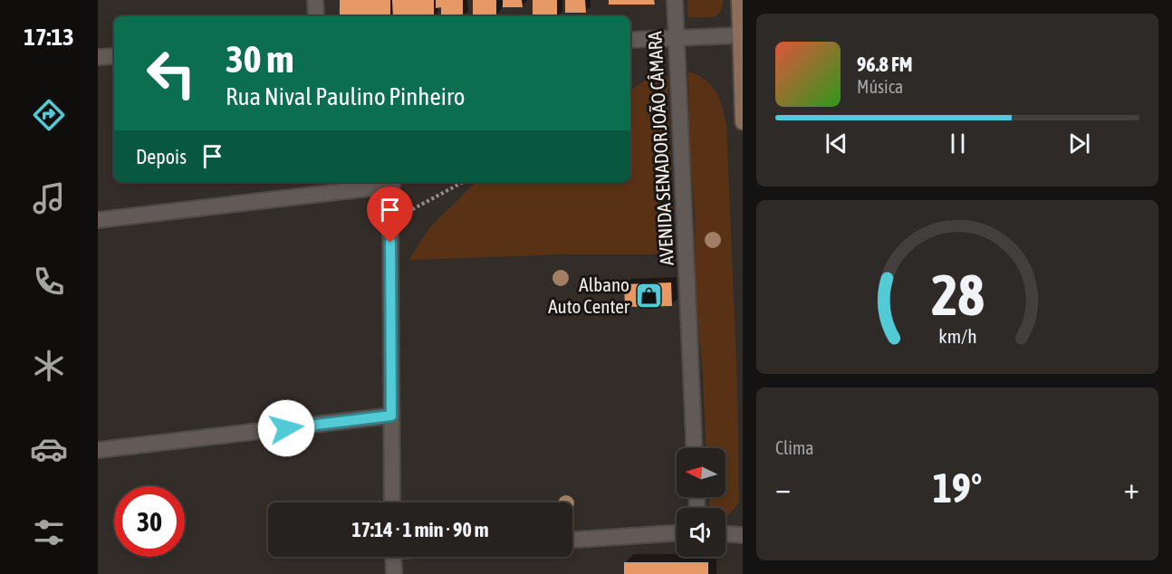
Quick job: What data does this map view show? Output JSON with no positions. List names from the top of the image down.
{
  "streets": {
    "street": ["AVENIDA SENADOR JOÃO CÂMARA"]
  },
  "places": {
    "shop": ["Albano Auto Center"]
  },
  "north": "left",
  "page": {
    "tabs": "17:13",
    "turn": ["30 m", "Rua Nival Paulino Pinheiro"],
    "song": ["96.8 FM", "Música"],
    "then": "Depois",
    "tile": "Clima",
    "heat": ["−", "19°", "+"],
    "limit": "30",
    "trip": "17:14 · 1 min · 90 m",
    "gauge": ["28", "km/h"]
  }
}
